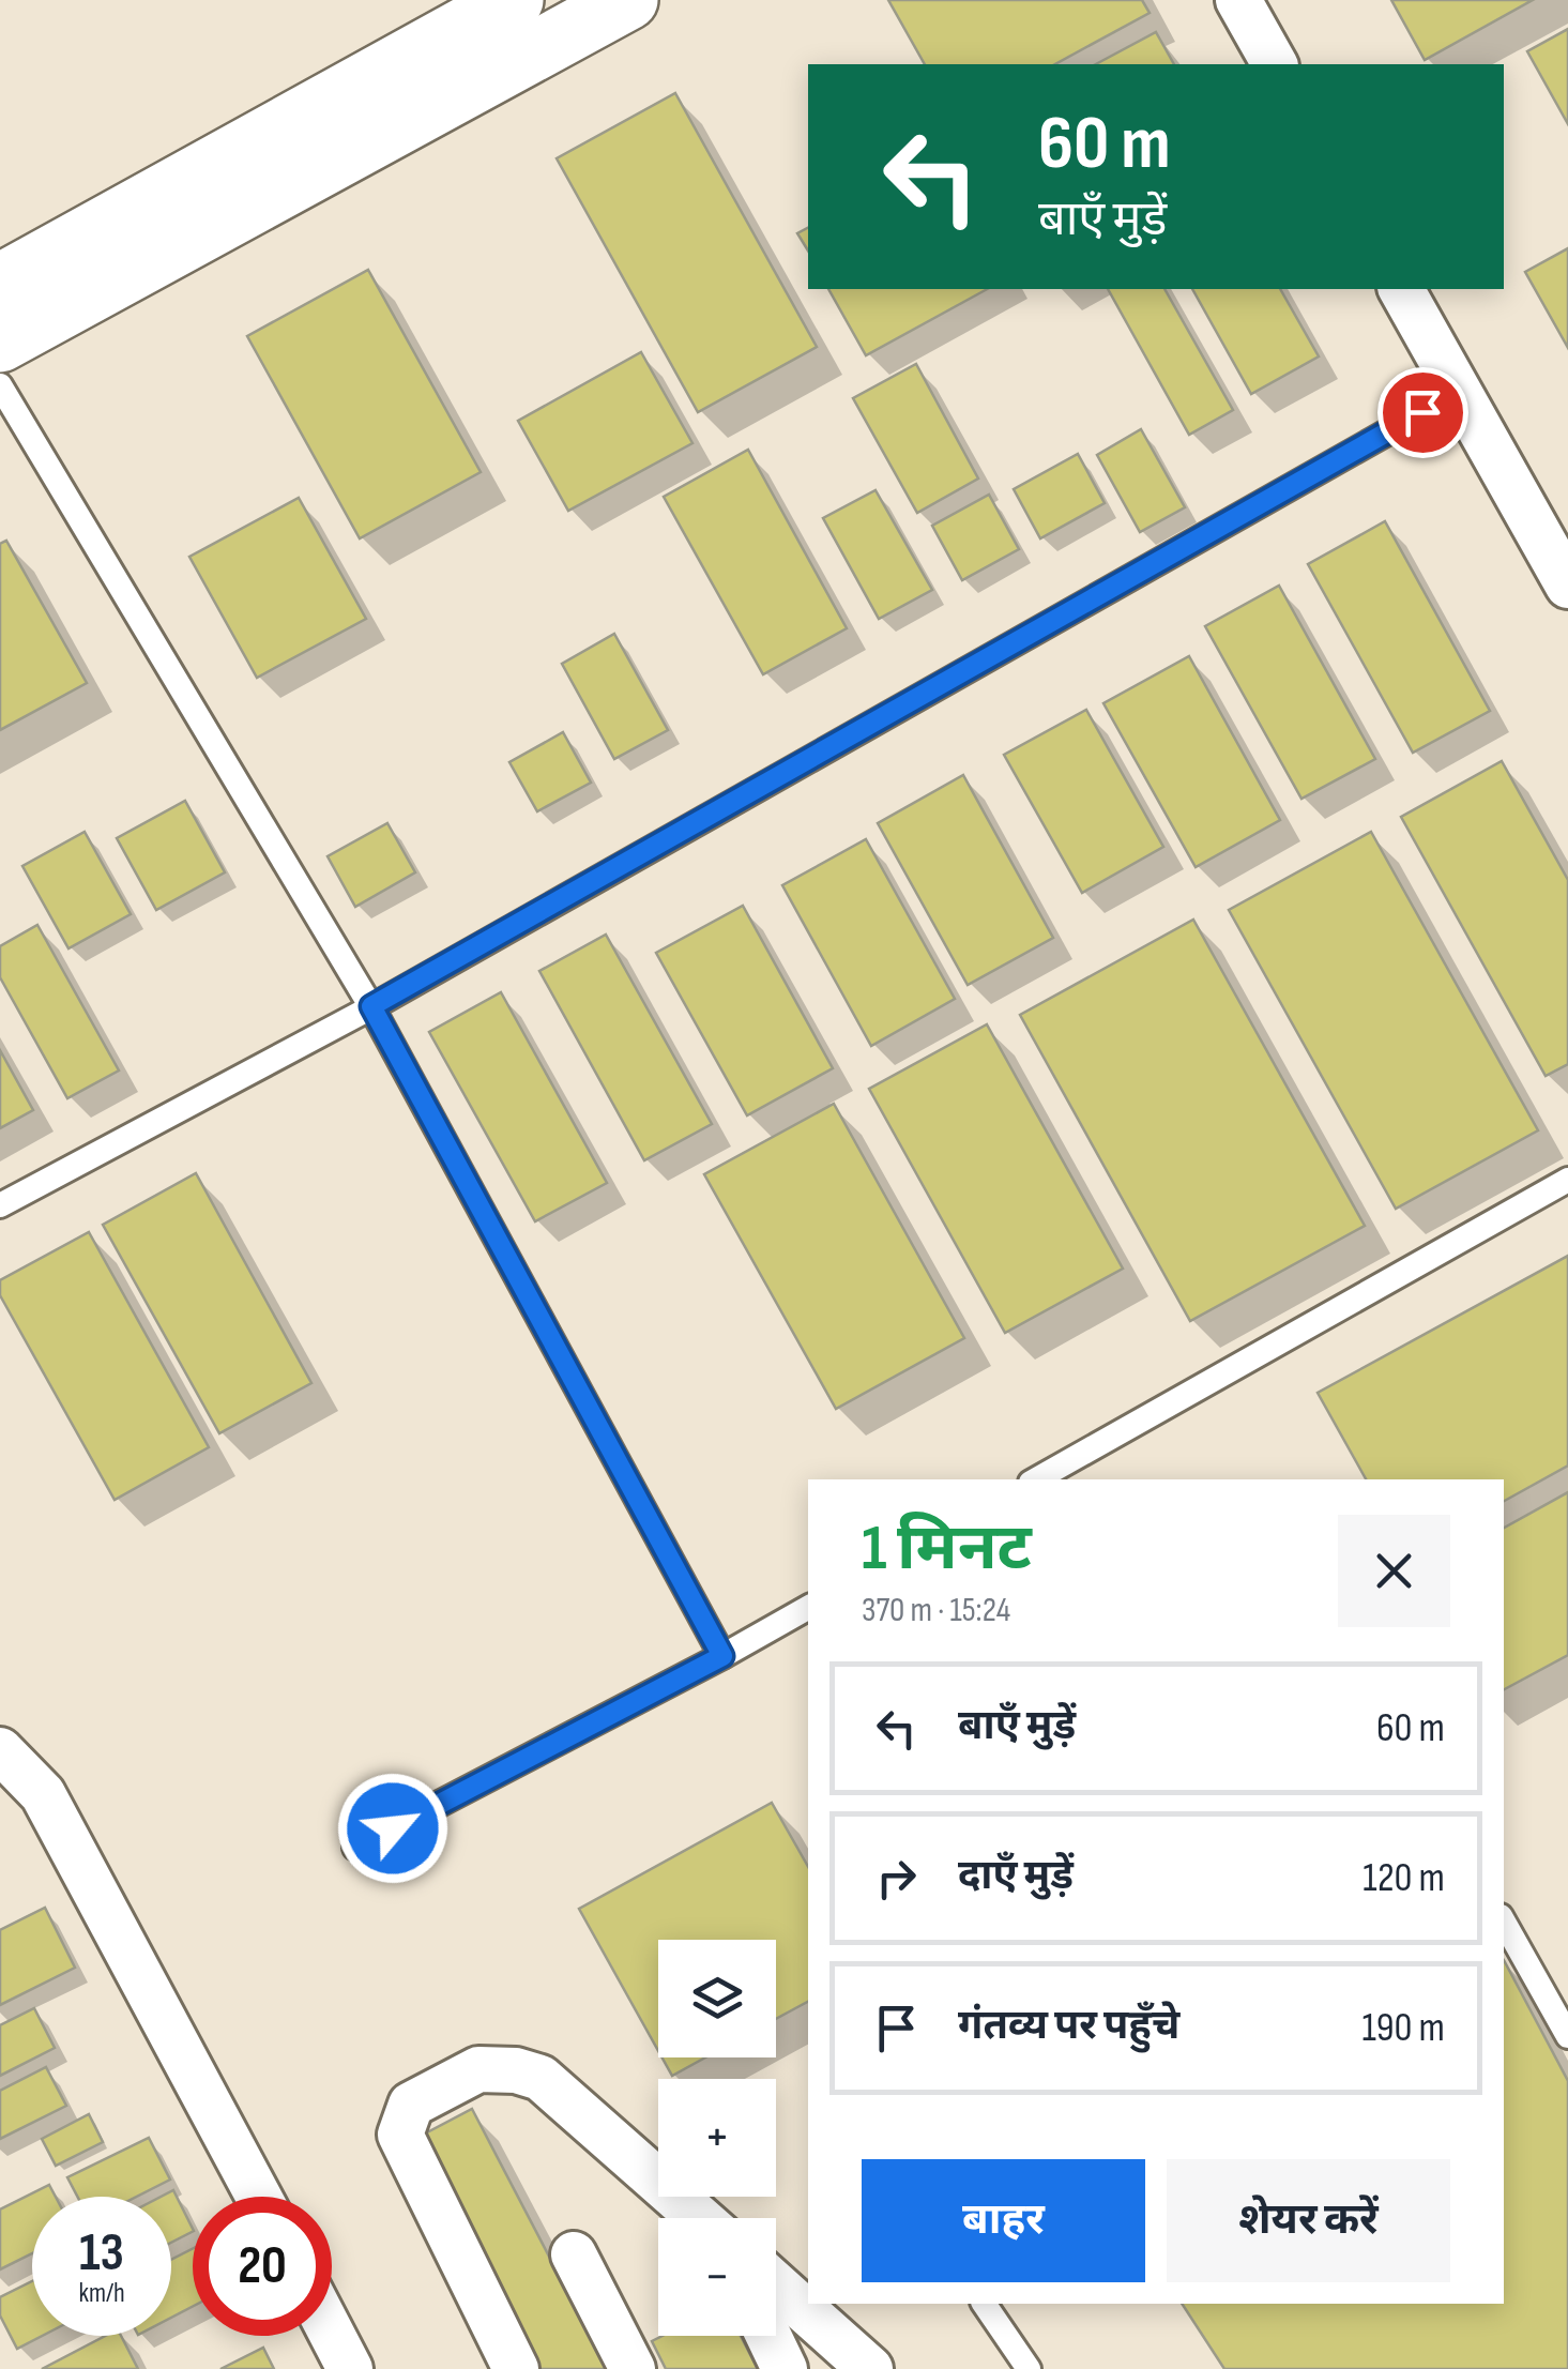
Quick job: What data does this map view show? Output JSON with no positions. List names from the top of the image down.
{
  "page": {
    "turn": ["60 m", "बाएँ मुड़ें"],
    "heading": ["1 मिनट", "370 m · 15:24"],
    "list": [
      {
        "name": "बाएँ मुड़ें",
        "value": "60 m"
      },
      {
        "name": "दाएँ मुड़ें",
        "value": "120 m"
      },
      {
        "name": "गंतव्य पर पहुँचे",
        "value": "190 m"
      }
    ],
    "map_buttons": ["+", "−"],
    "buttons": ["बाहर", "शेयर करें"],
    "speed": "13 km/h",
    "limit": "20"
  }
}
